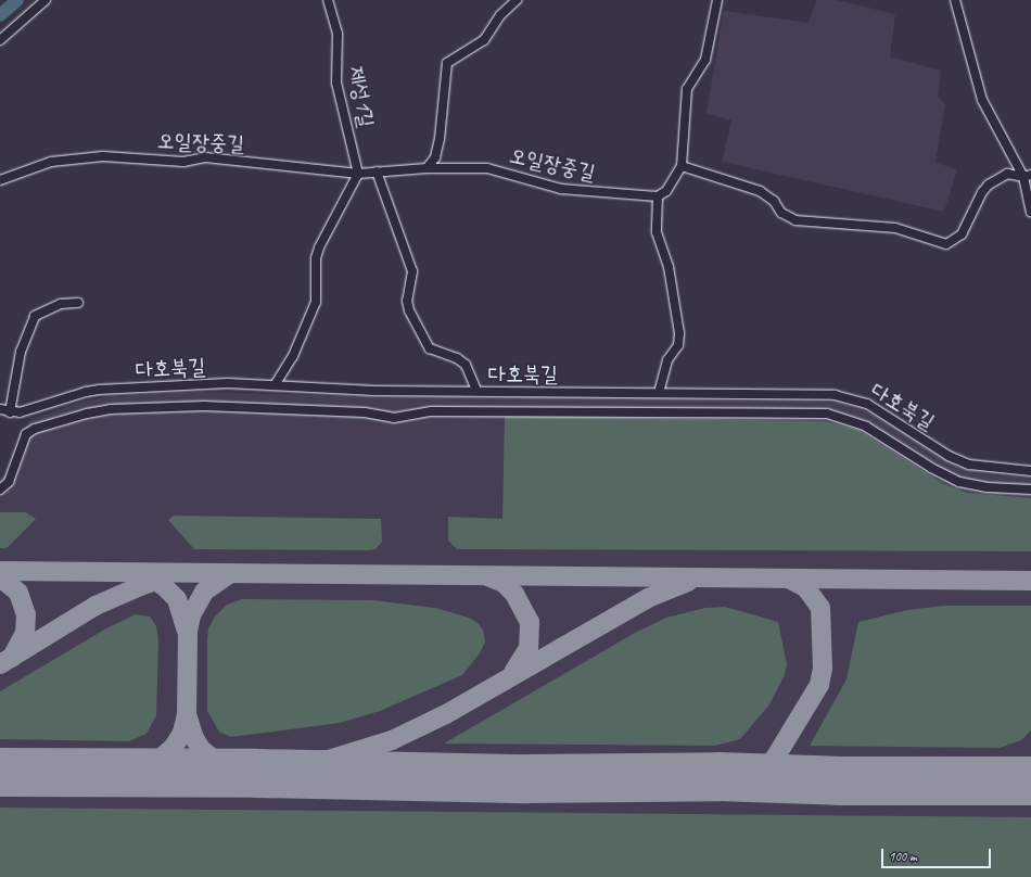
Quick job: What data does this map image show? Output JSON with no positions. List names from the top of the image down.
{
  "streets": {
    "street": ["제성1길", "오일장중길", "다호북길"]
  },
  "crossings": [
    ["제성1길", "오일장중길"]
  ],
  "scale_bar": "100 m"
}
